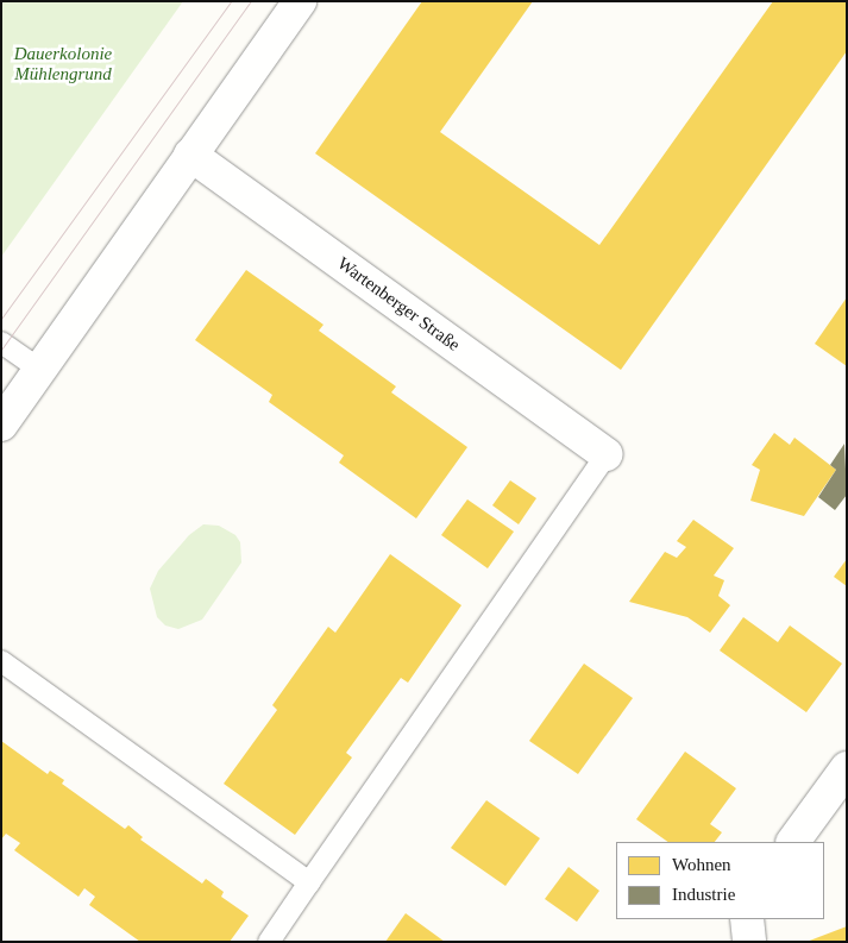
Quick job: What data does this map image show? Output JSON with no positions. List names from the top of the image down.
{
  "streets": {
    "street": ["Wartenberger Straße"]
  },
  "parks": ["Dauerkolonie Mühlengrund"],
  "legend": ["Wohnen", "Industrie"]
}
